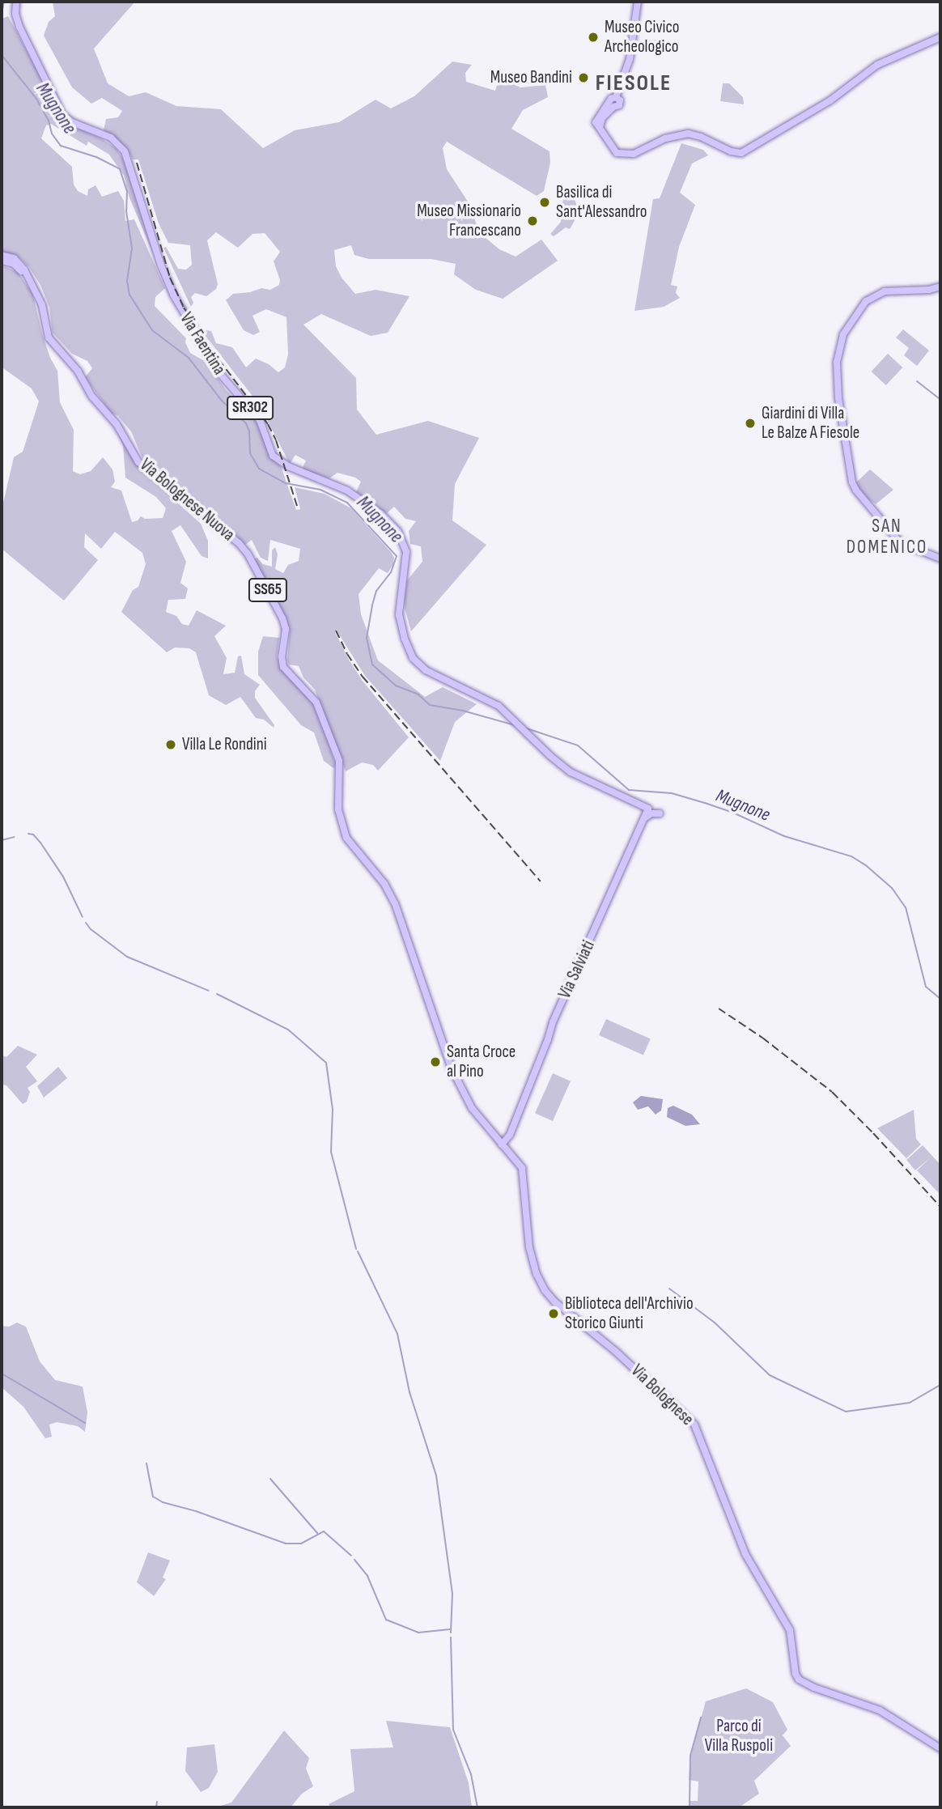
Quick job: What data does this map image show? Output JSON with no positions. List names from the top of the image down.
{
  "streets": {
    "main road": [
      "Via Faentina",
      "SR302",
      "Via Bolognese Nuova",
      "SS65",
      "Via Salviati",
      "Via Bolognese"
    ]
  },
  "crossings": [
    ["Via Faentina", "Via Salviati"],
    ["Via Bolognese Nuova", "Via Bolognese"],
    ["Via Salviati", "Via Bolognese"]
  ],
  "districts": ["FIESOLE", "SAN DOMENICO"],
  "water": ["Mugnone"],
  "parks": ["Parco di Villa Ruspoli"],
  "places": [
    "Museo Civico Archeologico",
    "Museo Bandini",
    "Basilica di Sant'Alessandro",
    "Museo Missionario Francescano",
    "Giardini di Villa Le Balze A Fiesole",
    "Villa Le Rondini",
    "Santa Croce al Pino",
    "Biblioteca dell'Archivio Storico Giunti"
  ]
}
